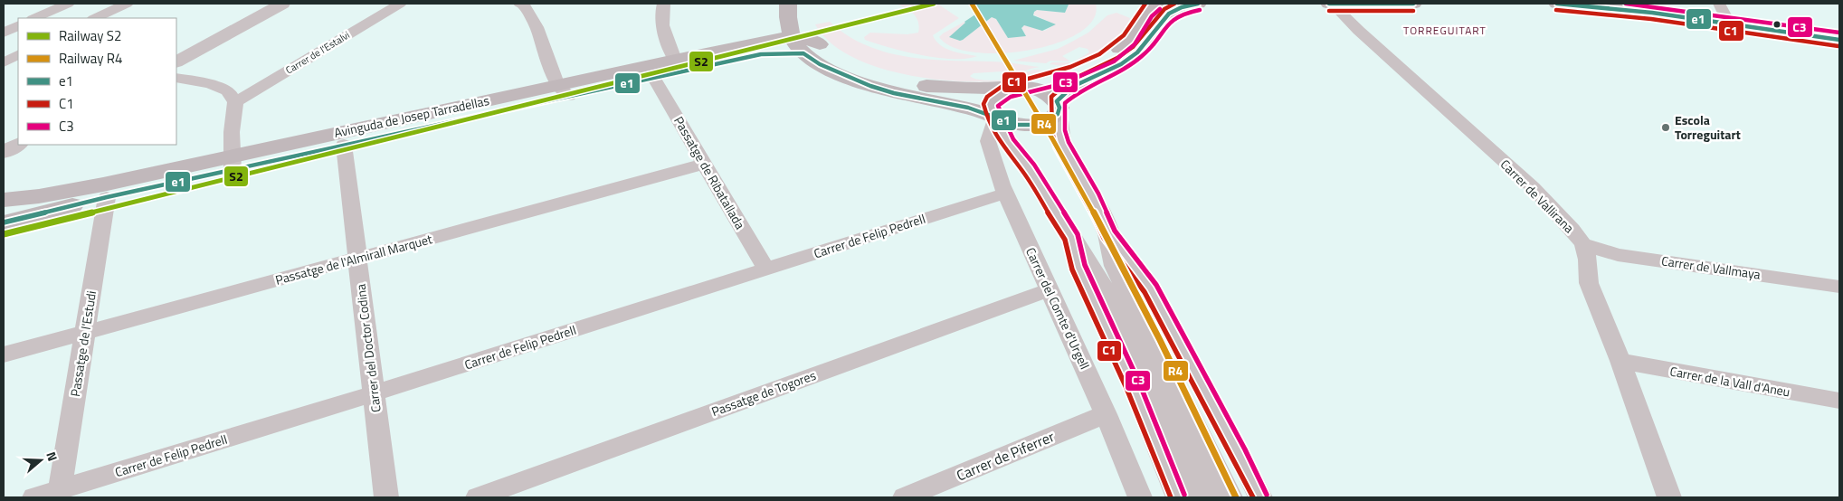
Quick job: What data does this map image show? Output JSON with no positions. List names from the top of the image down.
{
  "streets": {
    "main road": ["Avinguda de Josep Tarradellas"],
    "street": [
      "Carrer de l'Estalvi",
      "Passatge de Ribatallada",
      "Carrer de Vallirana",
      "Carrer de Felip Pedrell",
      "Passatge de l'Almirall Marquet",
      "Carrer de Vallmaya",
      "Carrer del Comte d'Urgell",
      "Passatge de l'Estudi",
      "Carrer del Doctor Codina",
      "Carrer de la Vall d'Aneu",
      "Passatge de Togores",
      "Carrer de Piferrer"
    ]
  },
  "crossings": [
    ["Avinguda de Josep Tarradellas", "Passatge de Ribatallada"],
    ["Avinguda de Josep Tarradellas", "Passatge de l'Estudi"],
    ["Avinguda de Josep Tarradellas", "Carrer del Doctor Codina"],
    ["Passatge de Ribatallada", "Carrer de Felip Pedrell"],
    ["Passatge de Ribatallada", "Passatge de l'Almirall Marquet"],
    ["Carrer de Vallirana", "Carrer de Vallmaya"],
    ["Carrer de Vallirana", "Carrer de la Vall d'Aneu"],
    ["Carrer de Felip Pedrell", "Carrer del Comte d'Urgell"],
    ["Carrer de Felip Pedrell", "Passatge de l'Estudi"],
    ["Carrer de Felip Pedrell", "Carrer del Doctor Codina"],
    ["Passatge de l'Almirall Marquet", "Passatge de l'Estudi"],
    ["Passatge de l'Almirall Marquet", "Carrer del Doctor Codina"],
    ["Carrer del Comte d'Urgell", "Passatge de Togores"],
    ["Carrer del Comte d'Urgell", "Carrer de Piferrer"]
  ],
  "districts": ["TORREGUITART"],
  "places": ["Escola Torreguitart"],
  "lines": [
    "rail line S2",
    "rail line R4",
    "transit line e1",
    "transit line C1",
    "transit line C3"
  ],
  "legend": [
    "Railway S2",
    "Railway R4",
    "e1",
    "C1",
    "C3"
  ],
  "north": "right"
}
